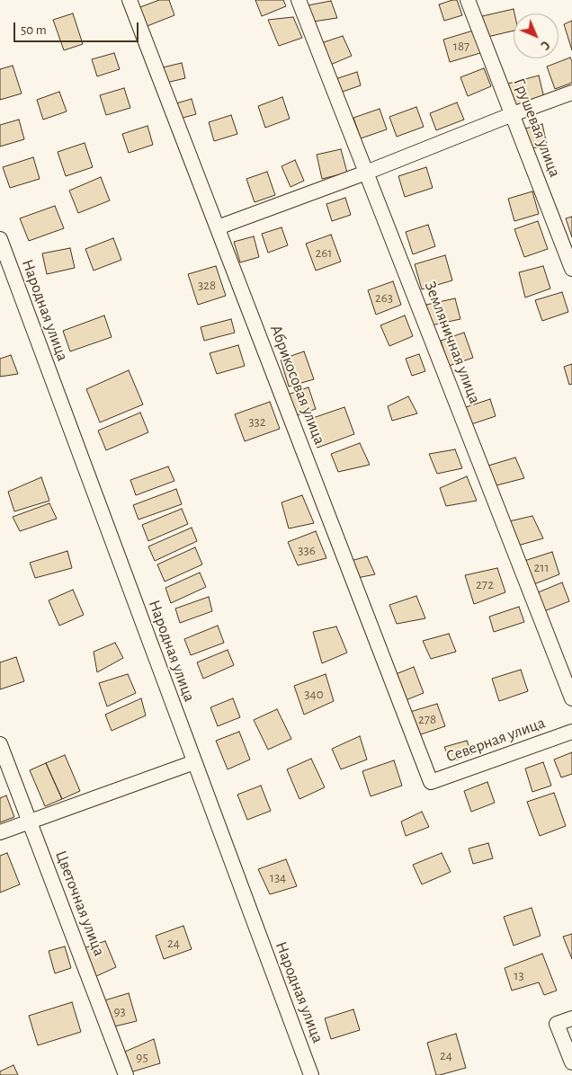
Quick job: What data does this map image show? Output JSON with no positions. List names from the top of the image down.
{
  "streets": {
    "street": [
      "Грушевая улица",
      "Народная улица",
      "Земляничная улица",
      "Абрикосовая улица",
      "Северная улица",
      "Цветочная улица"
    ]
  },
  "crossings": [
    ["Абрикосовая улица", "Северная улица"]
  ],
  "house_numbers": [
    "187",
    "261",
    "328",
    "263",
    "332",
    "336",
    "211",
    "272",
    "340",
    "278",
    "134",
    "24",
    "13",
    "93",
    "24",
    "95"
  ],
  "scale_bar": "50 m",
  "north": "bottom right"
}
